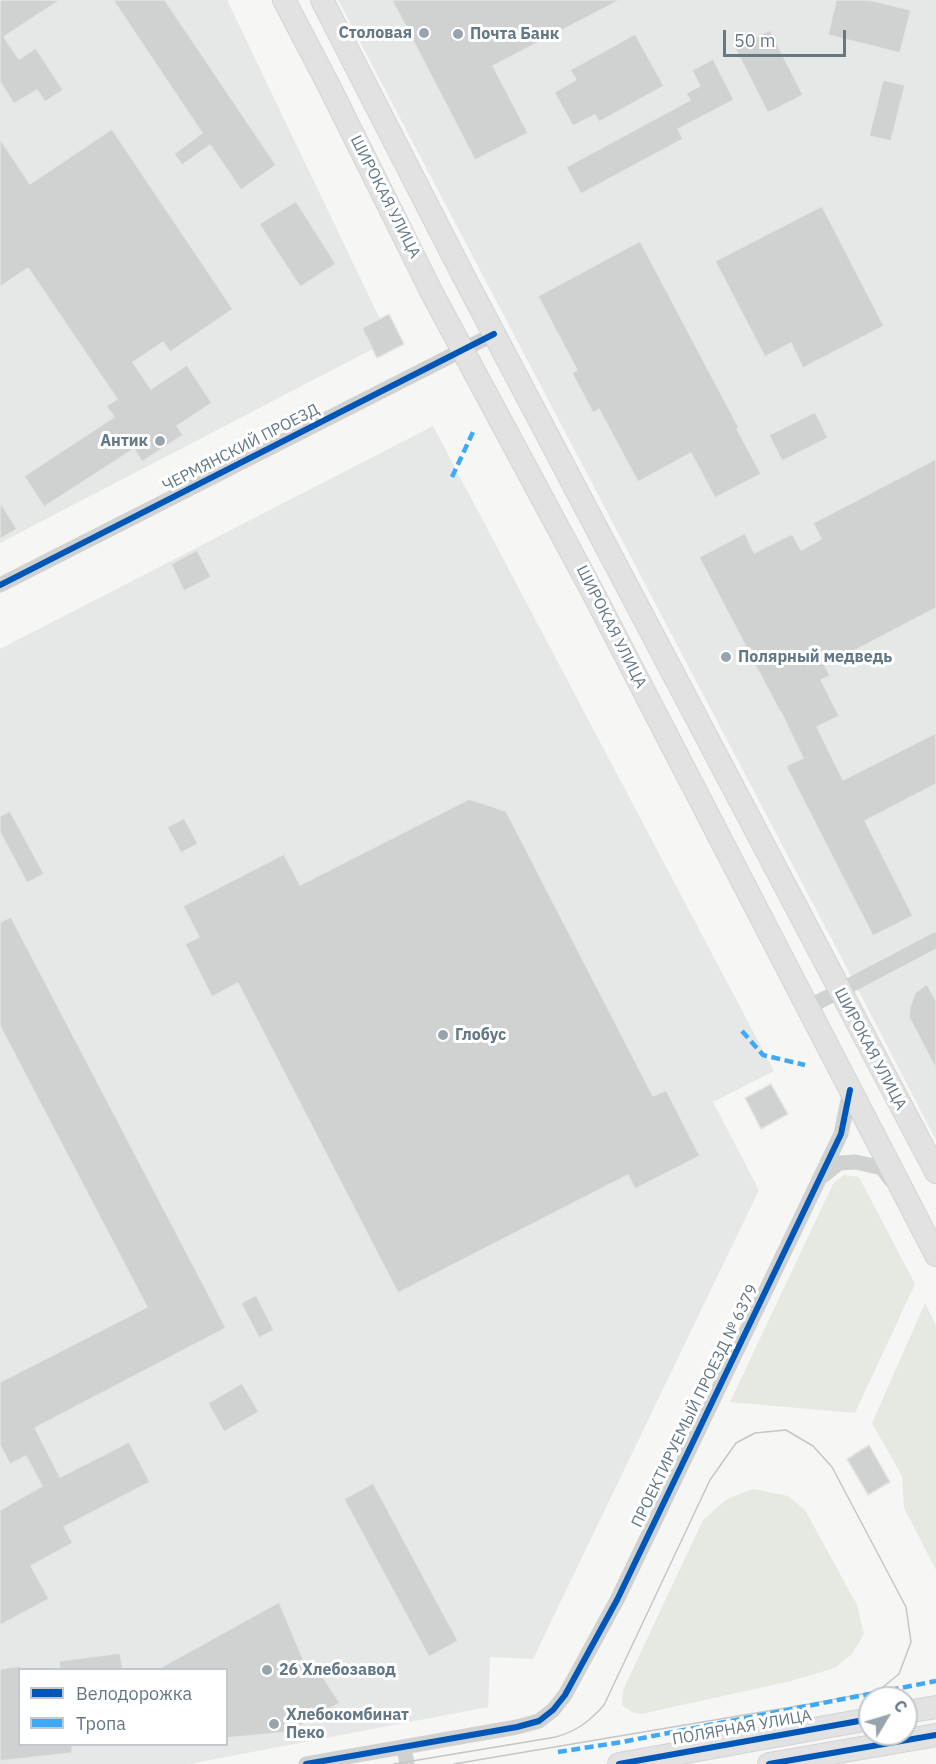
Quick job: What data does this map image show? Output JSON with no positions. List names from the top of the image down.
{
  "streets": {
    "main road": ["ШИРОКАЯ УЛИЦА", "ПОЛЯРНАЯ УЛИЦА"],
    "street": ["ЧЕРМЯНСКИЙ ПРОЕЗД", "ПРОЕКТИРУЕМЫЙ ПРОЕЗД № 6379"]
  },
  "crossings": [
    ["ШИРОКАЯ УЛИЦА", "ЧЕРМЯНСКИЙ ПРОЕЗД"],
    ["ШИРОКАЯ УЛИЦА", "ПРОЕКТИРУЕМЫЙ ПРОЕЗД № 6379"]
  ],
  "places": [
    "Столовая",
    "Почта Банк",
    "Антик",
    "Полярный медведь",
    "Глобус",
    "26 Хлебозавод",
    "Хлебокомбинат Пеко"
  ],
  "legend": ["Велодорожка", "Тропа"],
  "scale_bar": "50 m",
  "north": "top right"
}
